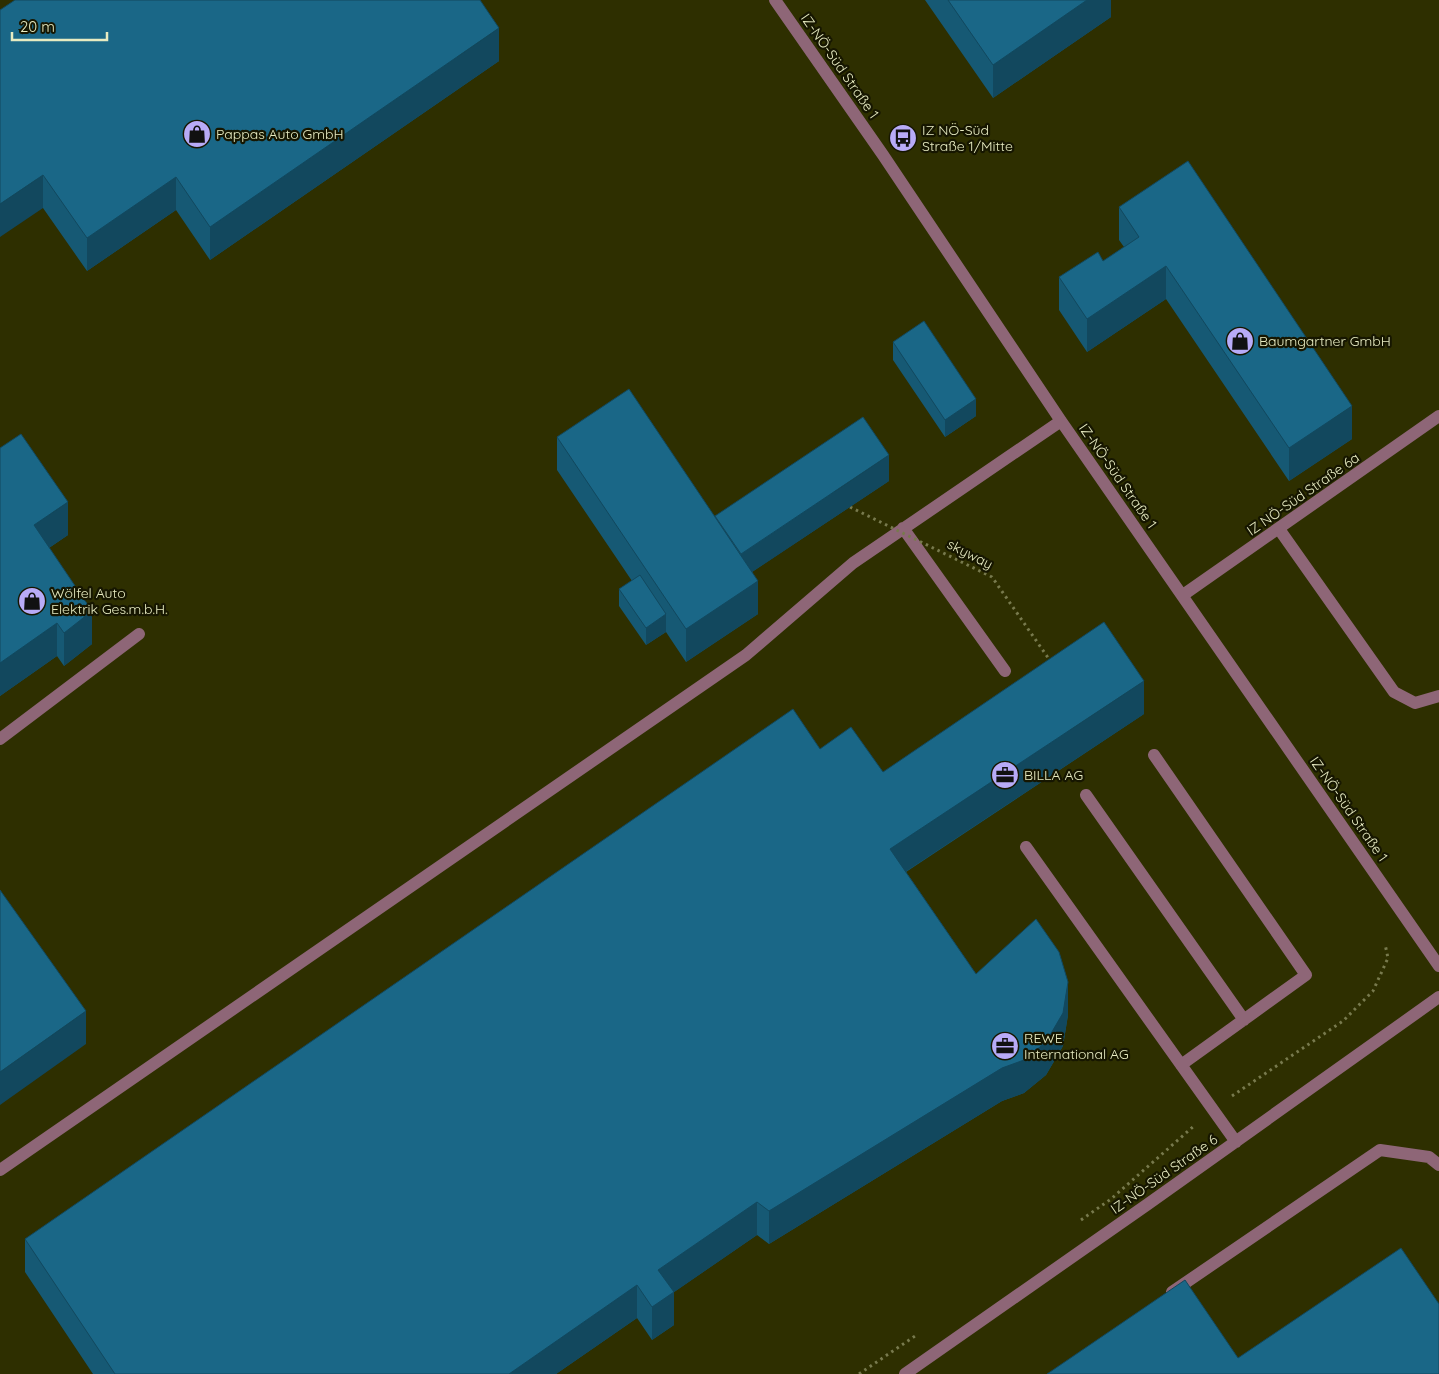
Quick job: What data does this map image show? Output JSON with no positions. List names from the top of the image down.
{
  "streets": {
    "street": ["IZ-NÖ-Süd Straße 1", "IZ NÖ-Süd Straße 6a", "IZ-NÖ-Süd Straße 6"],
    "path": ["skyway"]
  },
  "crossings": [
    ["IZ-NÖ-Süd Straße 1", "IZ NÖ-Süd Straße 6a"]
  ],
  "places": {
    "shop": ["Pappas Auto GmbH", "Baumgartner GmbH", "Wölfel Auto Elektrik Ges.m.b.H."],
    "bus stop": ["IZ NÖ-Süd Straße 1/Mitte"],
    "office": ["BILLA AG", "REWE International AG"]
  },
  "scale_bar": "20 m"
}
